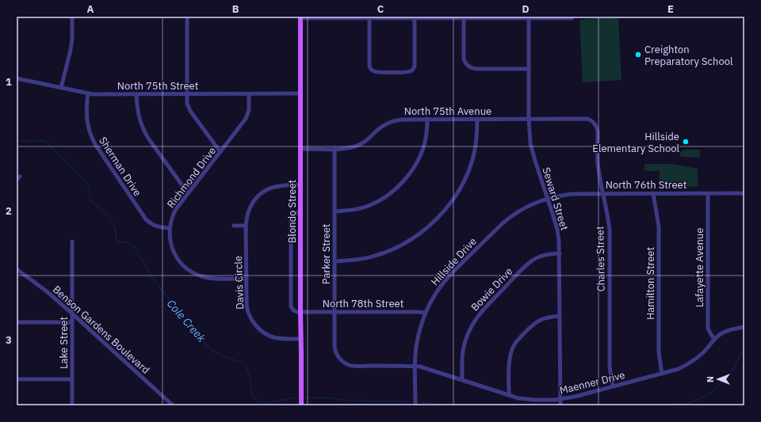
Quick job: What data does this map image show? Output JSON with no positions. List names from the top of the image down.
{
  "streets": {
    "main road": ["Blondo Street"],
    "street": [
      "North 75th Street",
      "North 75th Avenue",
      "Sherman Drive",
      "Richmond Drive",
      "North 76th Street",
      "Seward Street",
      "Parker Street",
      "Charles Street",
      "Hillside Drive",
      "Lafayette Avenue",
      "Davis Circle",
      "Hamilton Street",
      "Bowie Drive",
      "North 78th Street",
      "Benson Gardens Boulevard",
      "Lake Street",
      "Maenner Drive"
    ]
  },
  "crossings": [
    ["North 75th Street", "Sherman Drive"],
    ["North 75th Street", "Richmond Drive"],
    ["North 75th Street", "Blondo Street"],
    ["North 75th Avenue", "Seward Street"],
    ["North 75th Avenue", "Blondo Street"],
    ["North 75th Avenue", "Parker Street"],
    ["North 75th Avenue", "Charles Street"],
    ["Sherman Drive", "Richmond Drive"],
    ["Richmond Drive", "Davis Circle"],
    ["North 76th Street", "Seward Street"],
    ["North 76th Street", "Charles Street"],
    ["North 76th Street", "Hillside Drive"],
    ["North 76th Street", "Lafayette Avenue"],
    ["North 76th Street", "Hamilton Street"],
    ["Seward Street", "Hillside Drive"],
    ["Seward Street", "Bowie Drive"],
    ["Seward Street", "Maenner Drive"],
    ["Blondo Street", "Davis Circle"],
    ["Blondo Street", "North 78th Street"],
    ["Parker Street", "North 78th Street"],
    ["Parker Street", "Maenner Drive"],
    ["Charles Street", "Maenner Drive"],
    ["Hillside Drive", "North 78th Street"],
    ["Hillside Drive", "Maenner Drive"],
    ["Lafayette Avenue", "Maenner Drive"],
    ["Hamilton Street", "Maenner Drive"],
    ["Bowie Drive", "Maenner Drive"],
    ["Benson Gardens Boulevard", "Lake Street"]
  ],
  "water": ["Cole Creek"],
  "places": ["Creighton Preparatory School", "Hillside Elementary School"],
  "north": "left",
  "grid": {
    "columns": [
      "A",
      "B",
      "C",
      "D",
      "E"
    ],
    "rows": ["1", "2", "3"]
  }
}
